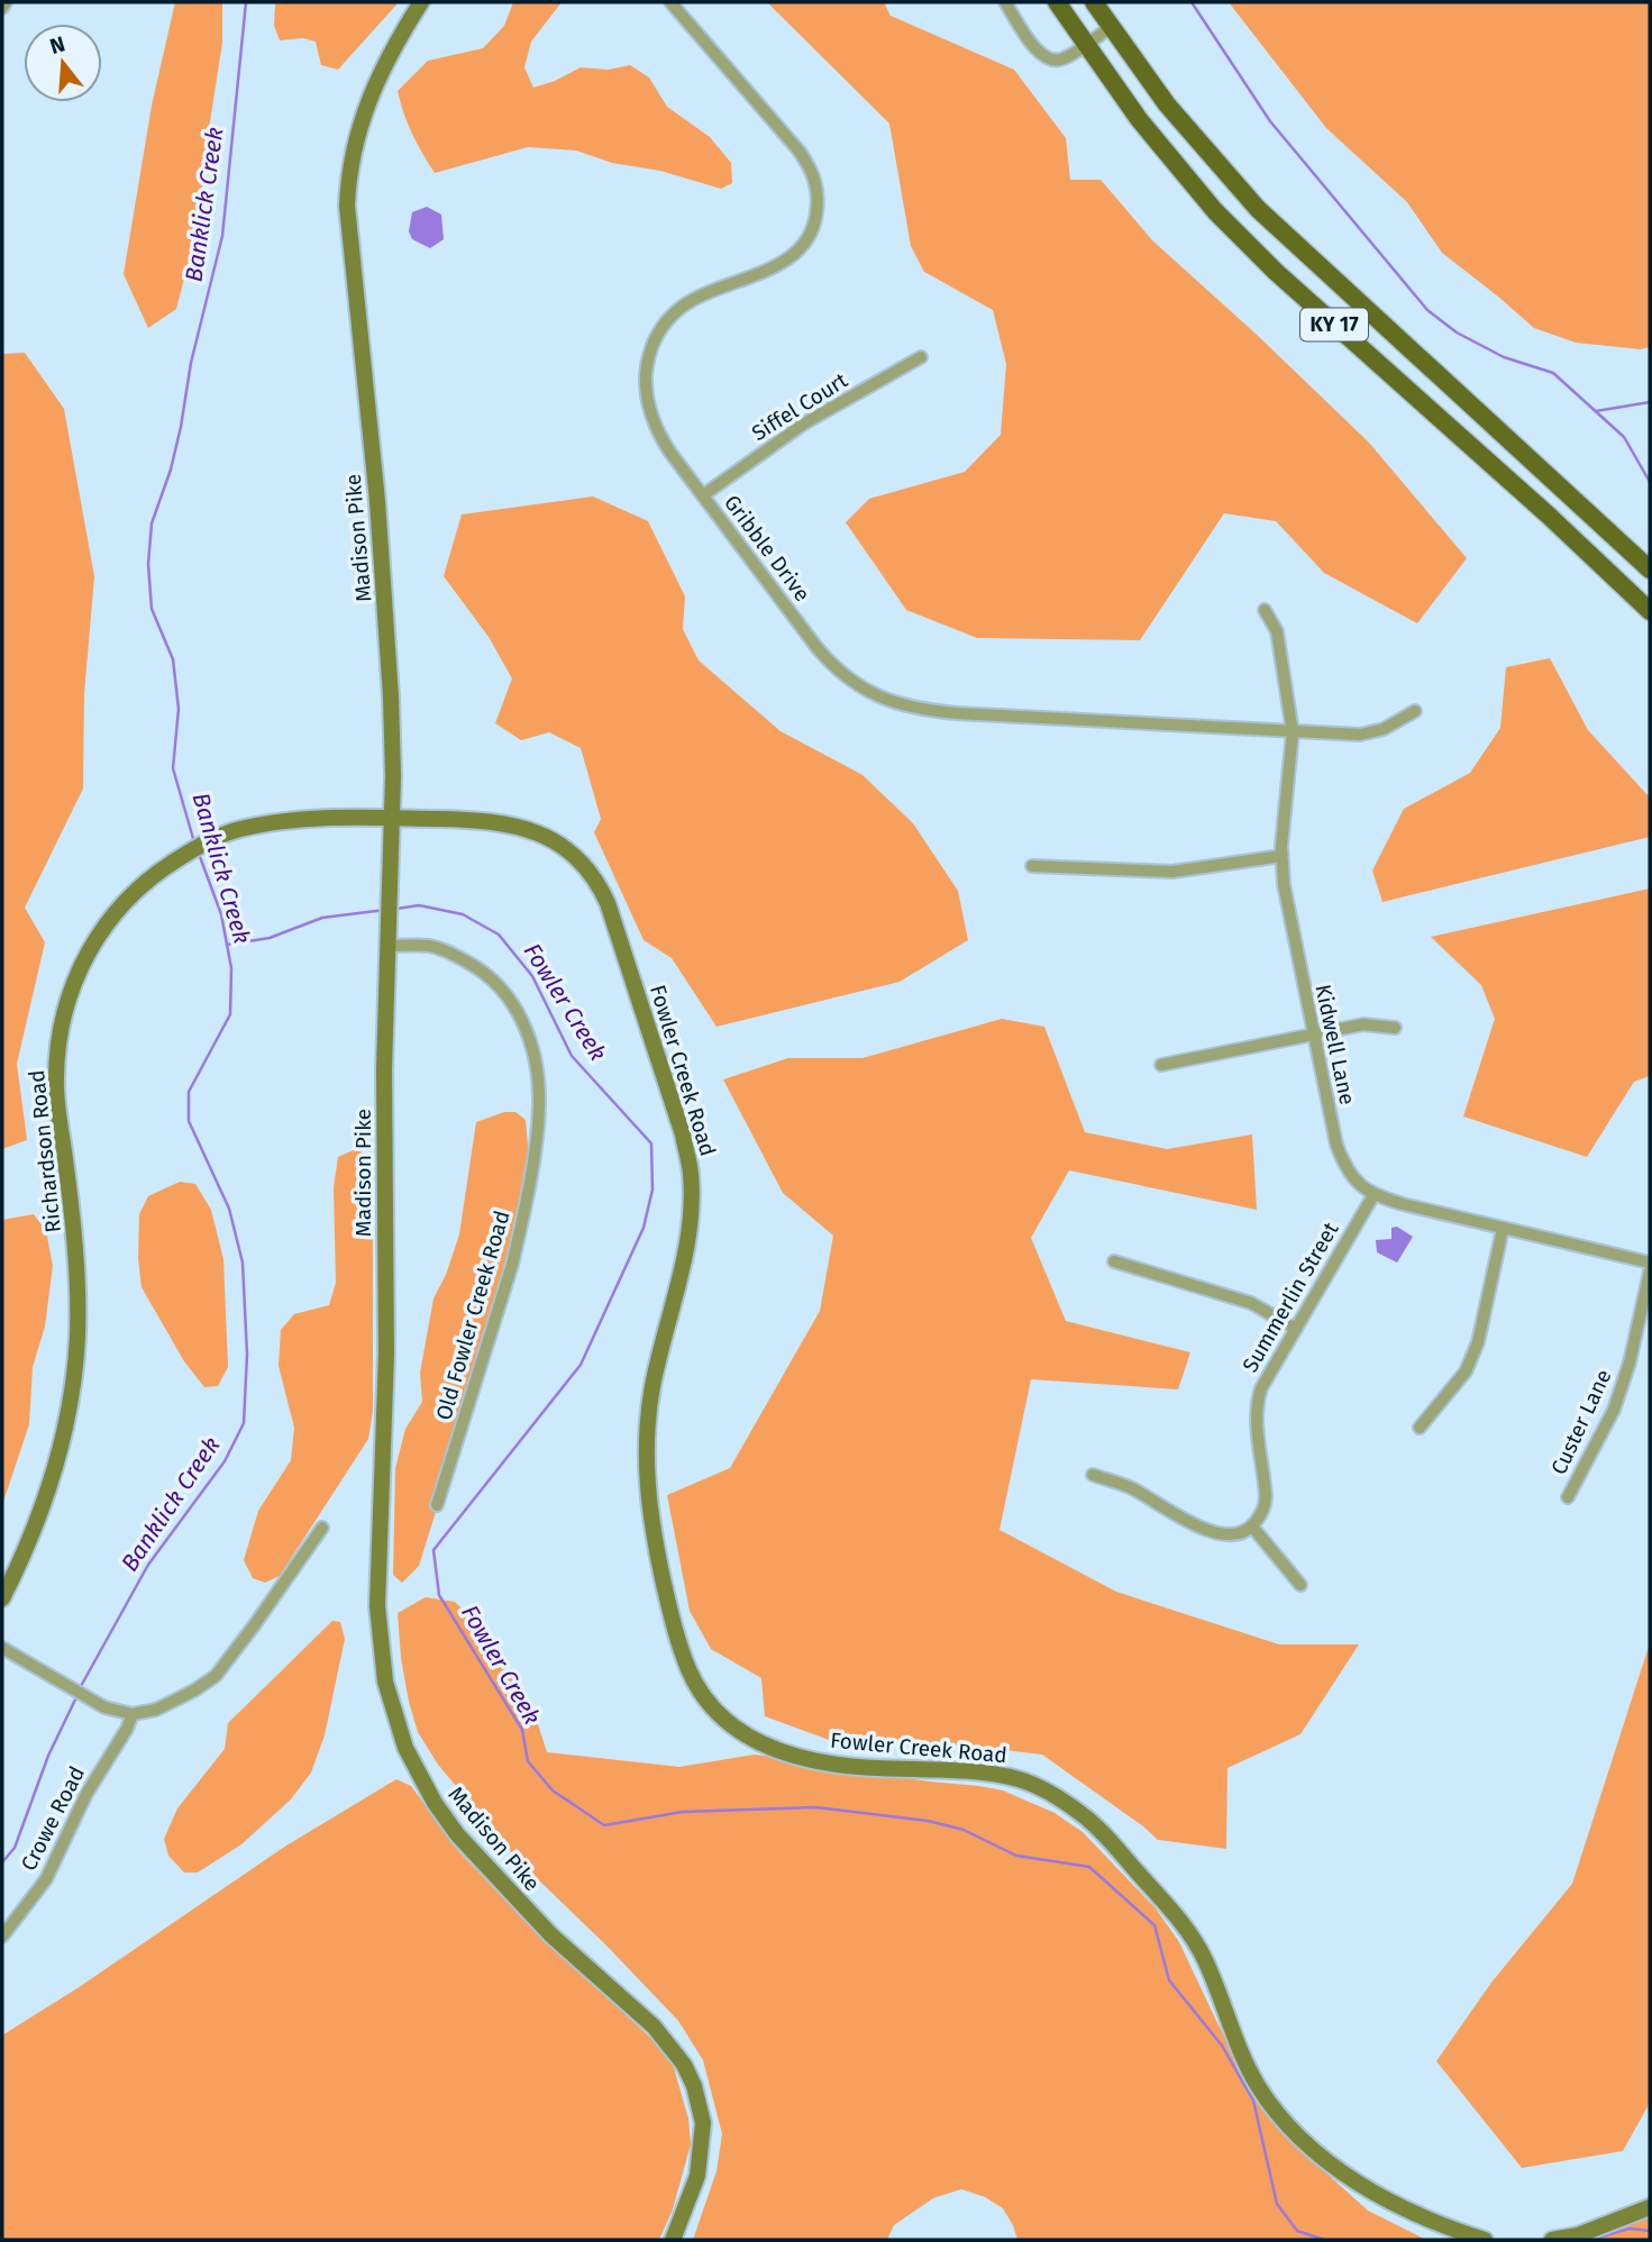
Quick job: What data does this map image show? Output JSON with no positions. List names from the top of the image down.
{
  "streets": {
    "main road": [
      "KY 17",
      "Madison Pike",
      "Fowler Creek Road",
      "Richardson Road"
    ],
    "street": [
      "Siffel Court",
      "Gribble Drive",
      "Kidwell Lane",
      "Summerlin Street",
      "Old Fowler Creek Road",
      "Custer Lane",
      "Crowe Road"
    ]
  },
  "crossings": [
    ["Siffel Court", "Gribble Drive"],
    ["Madison Pike", "Fowler Creek Road"],
    ["Madison Pike", "Richardson Road"],
    ["Madison Pike", "Old Fowler Creek Road"],
    ["Gribble Drive", "Kidwell Lane"],
    ["Kidwell Lane", "Summerlin Street"],
    ["Fowler Creek Road", "Richardson Road"]
  ],
  "water": ["Banklick Creek", "Fowler Creek"],
  "north": "top"
}
